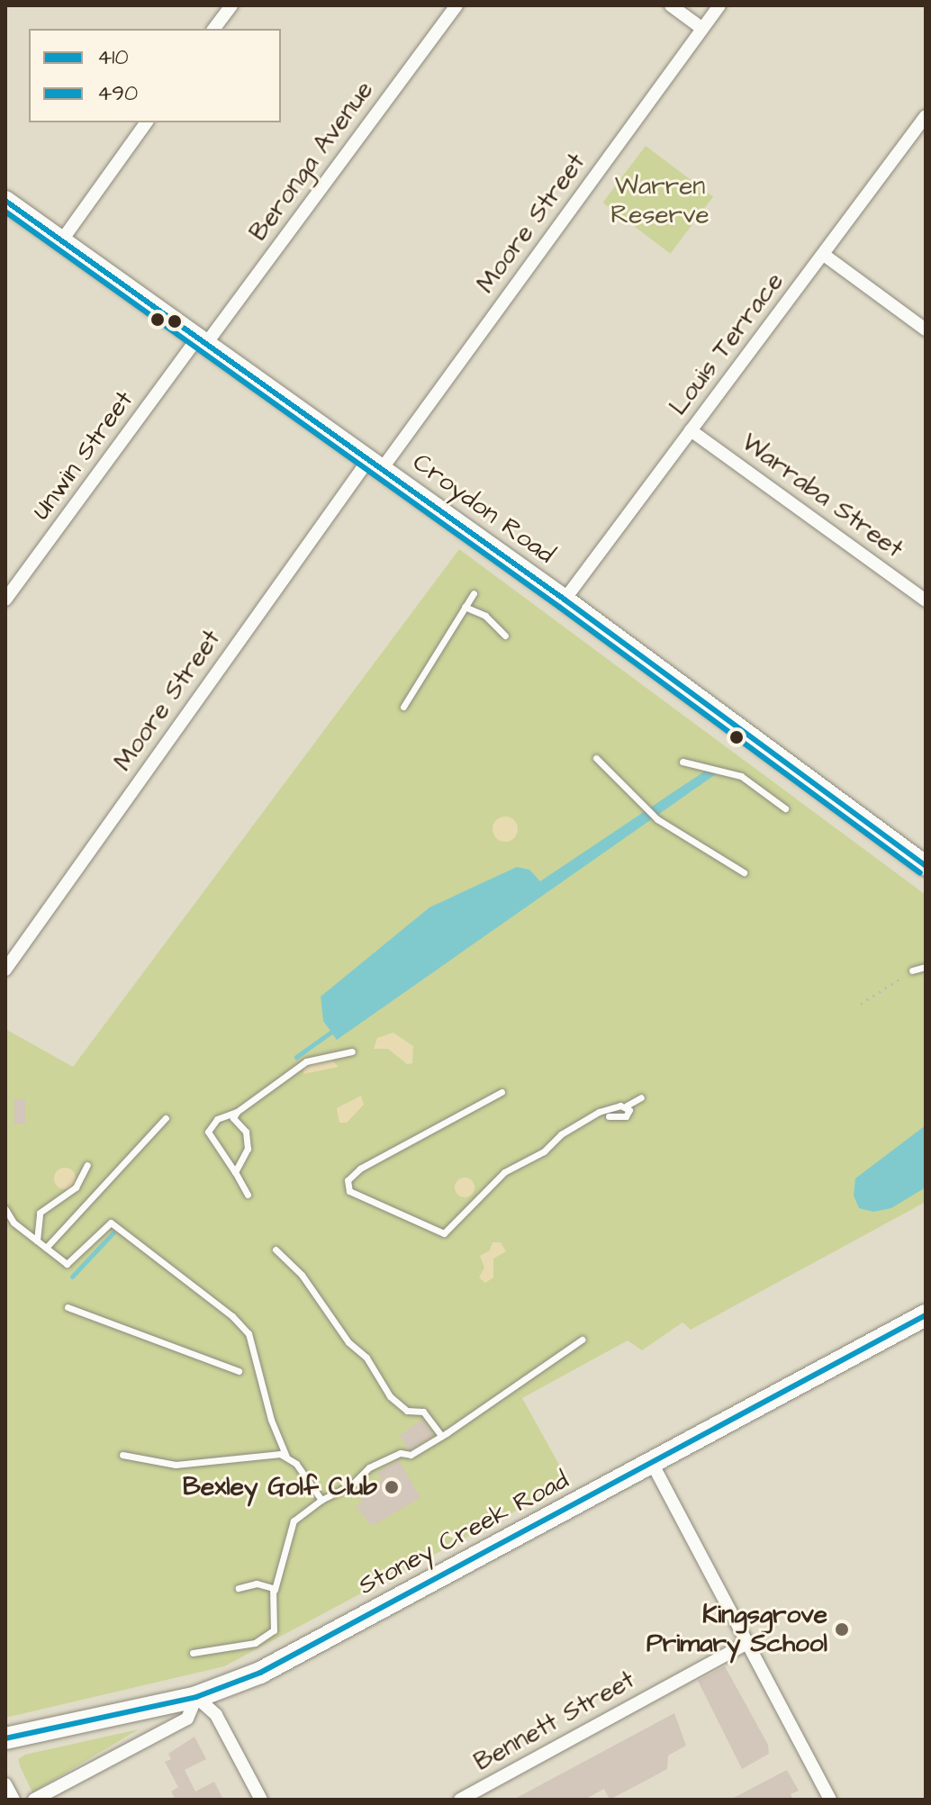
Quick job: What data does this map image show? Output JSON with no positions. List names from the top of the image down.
{
  "streets": {
    "main road": ["Croydon Road", "Stoney Creek Road"],
    "street": [
      "Beronga Avenue",
      "Moore Street",
      "Louis Terrace",
      "Unwin Street",
      "Warraba Street",
      "Bennett Street"
    ]
  },
  "crossings": [
    ["Beronga Avenue", "Unwin Street"],
    ["Beronga Avenue", "Croydon Road"],
    ["Moore Street", "Croydon Road"],
    ["Louis Terrace", "Warraba Street"],
    ["Louis Terrace", "Croydon Road"],
    ["Unwin Street", "Croydon Road"]
  ],
  "parks": ["Warren Reserve"],
  "places": ["Bexley Golf Club", "Kingsgrove Primary School"],
  "lines": ["transit line 410", "transit line 490"],
  "legend": ["410", "490"]
}
